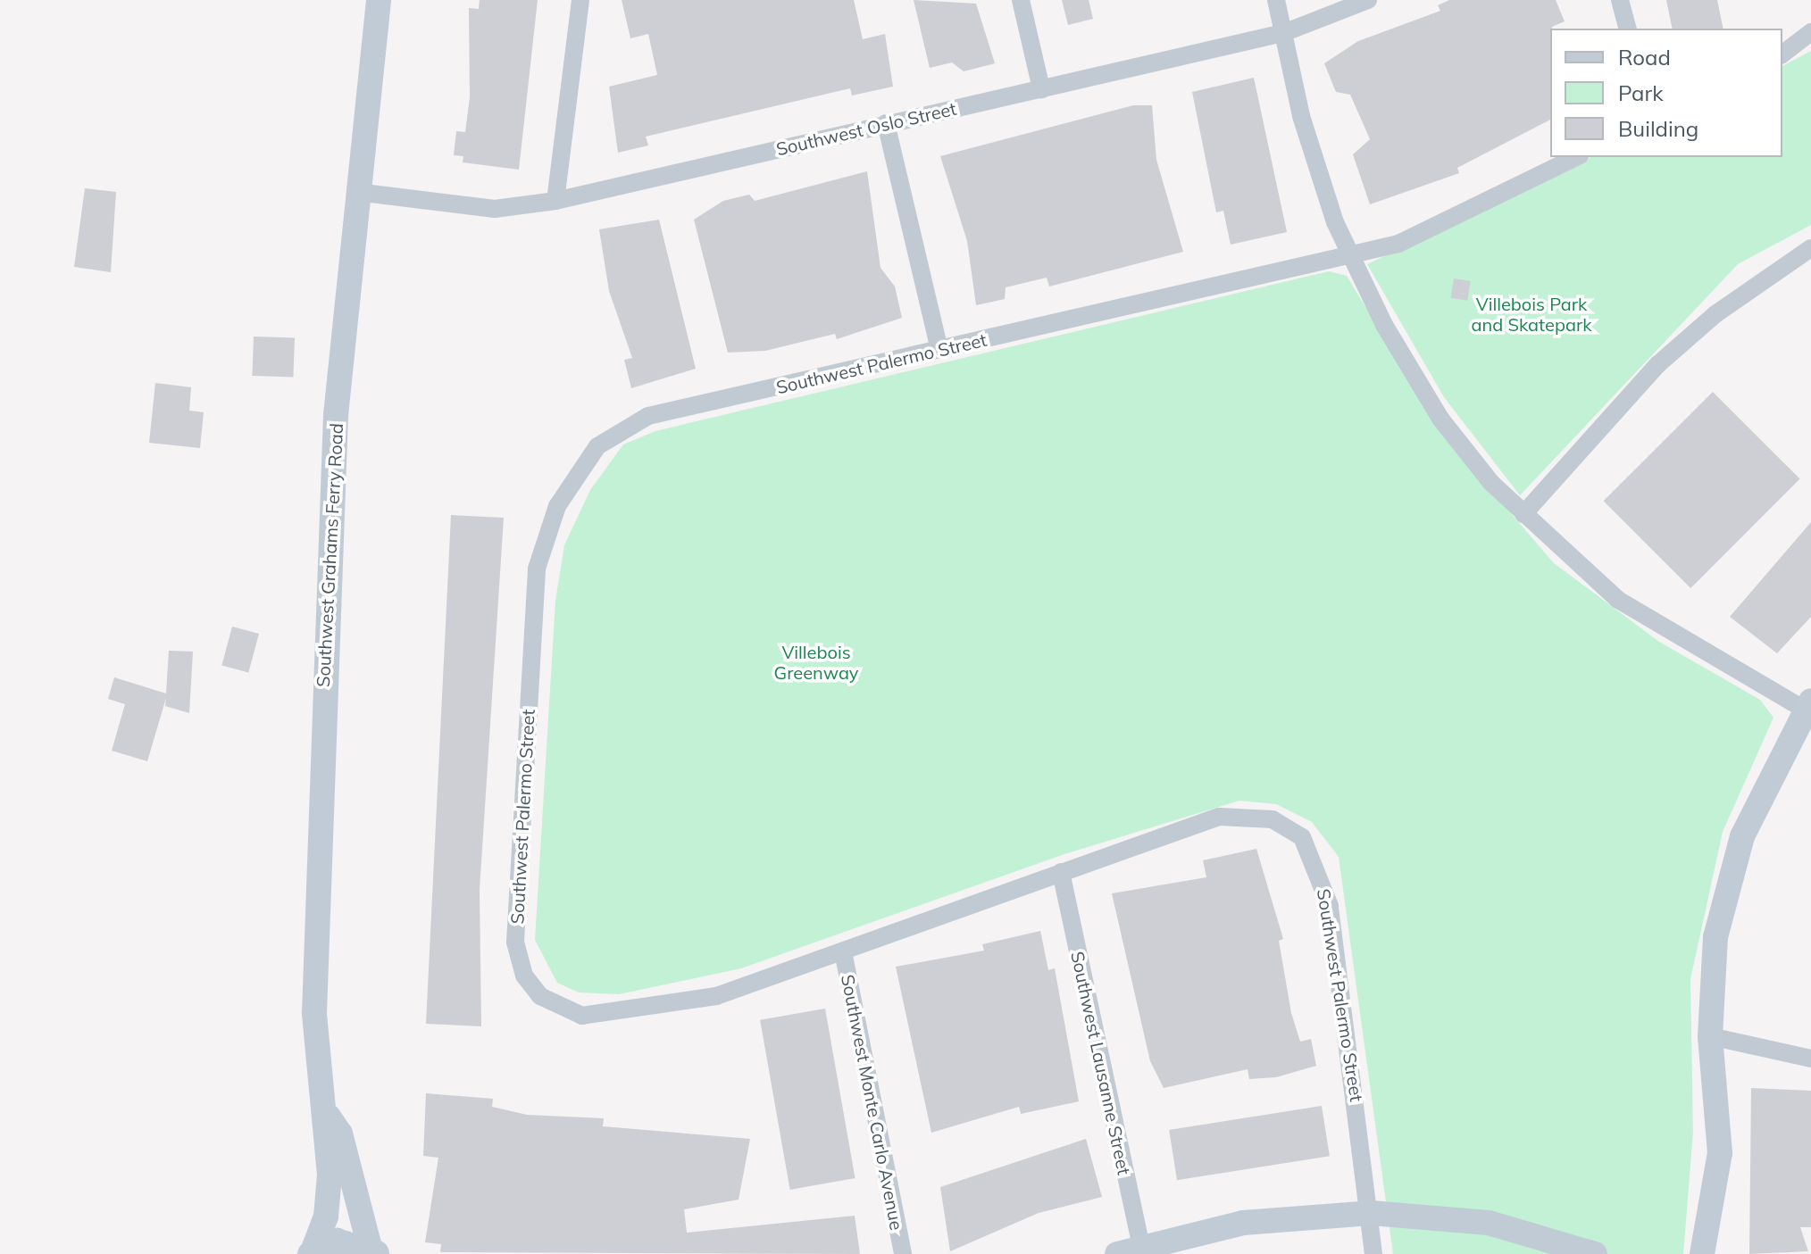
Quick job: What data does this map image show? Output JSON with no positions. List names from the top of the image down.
{
  "streets": {
    "main road": ["Southwest Grahams Ferry Road"],
    "street": [
      "Southwest Oslo Street",
      "Southwest Palermo Street",
      "Southwest Lausanne Street",
      "Southwest Monte Carlo Avenue"
    ]
  },
  "crossings": [
    ["Southwest Oslo Street", "Southwest Grahams Ferry Road"],
    ["Southwest Palermo Street", "Southwest Lausanne Street"],
    ["Southwest Palermo Street", "Southwest Monte Carlo Avenue"]
  ],
  "parks": ["Villebois Park and Skatepark", "Villebois Greenway"],
  "legend": ["Road", "Park", "Building"]
}
